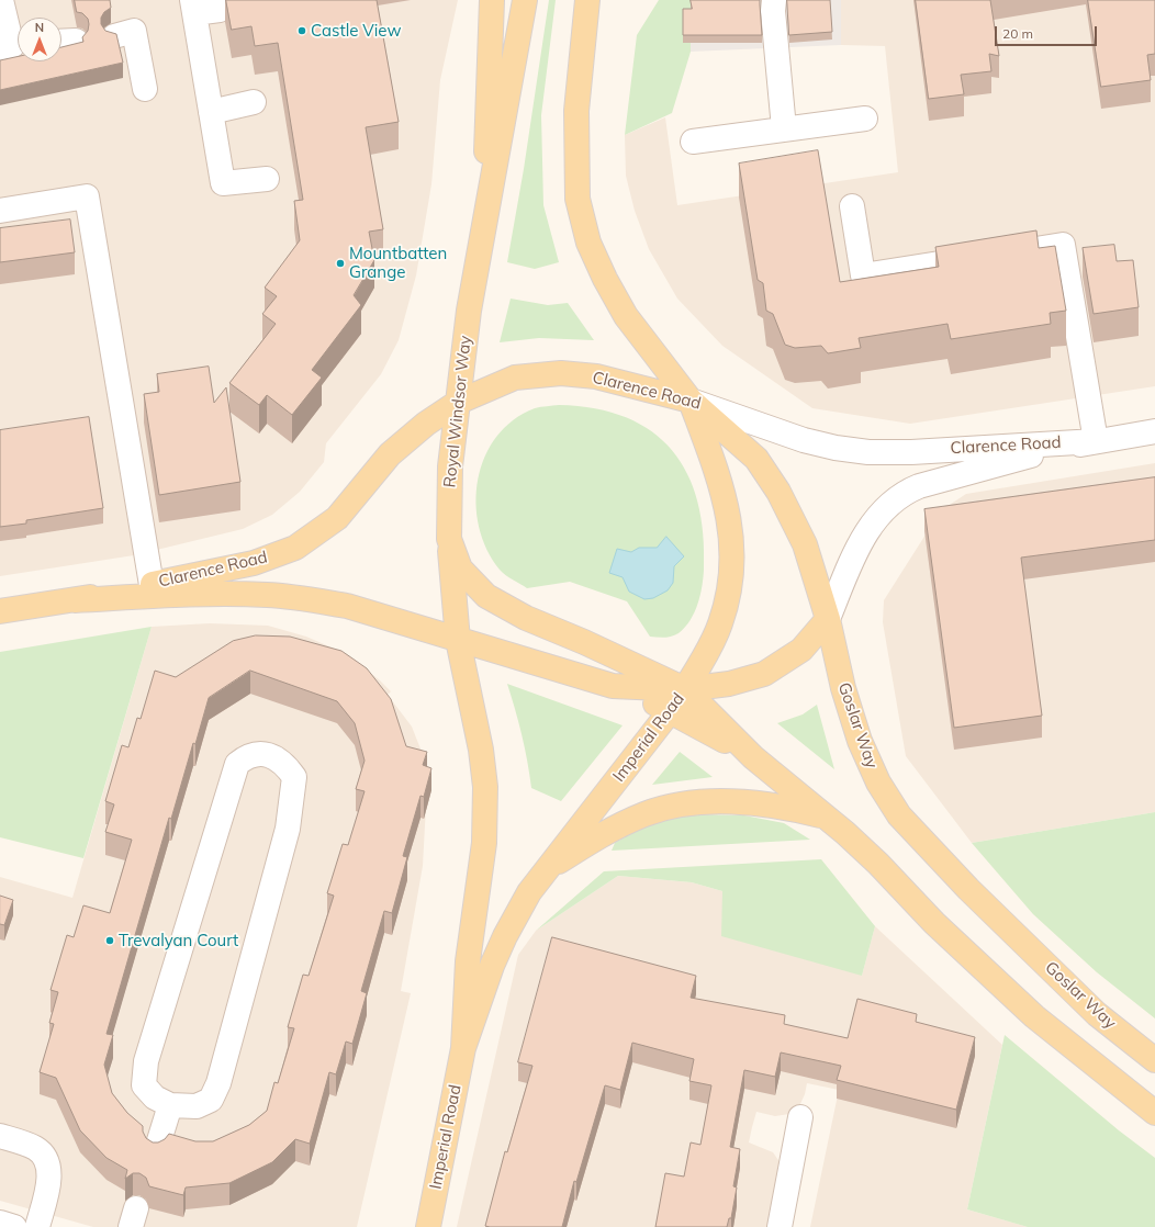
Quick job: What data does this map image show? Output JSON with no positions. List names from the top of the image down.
{
  "streets": {
    "main road": [
      "Clarence Road",
      "Royal Windsor Way",
      "Goslar Way",
      "Imperial Road"
    ]
  },
  "crossings": [
    ["Clarence Road", "Royal Windsor Way"],
    ["Clarence Road", "Goslar Way"],
    ["Clarence Road", "Imperial Road"],
    ["Royal Windsor Way", "Imperial Road"],
    ["Goslar Way", "Imperial Road"]
  ],
  "places": ["Castle View", "Mountbatten Grange", "Trevalyan Court"],
  "scale_bar": "20 m",
  "north": "top"
}
